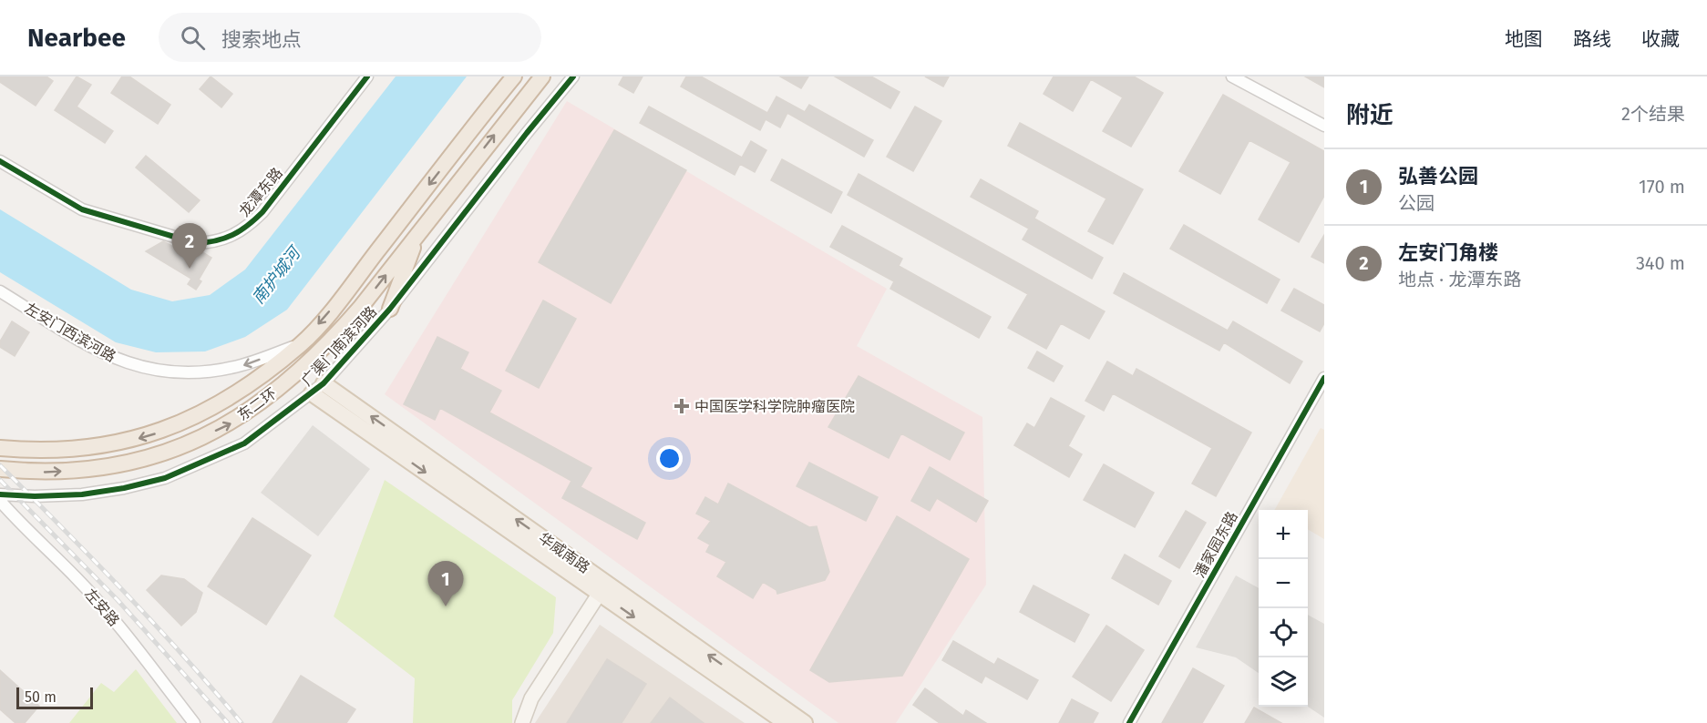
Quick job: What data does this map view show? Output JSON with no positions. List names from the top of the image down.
{
  "streets": {
    "highway": ["东二环"],
    "main road": ["华威南路"],
    "street": [
      "龙潭东路",
      "左安门西滨河路",
      "广渠门南滨河路",
      "潘家园东路",
      "左安路"
    ]
  },
  "crossings": [
    ["左安门西滨河路", "东二环"],
    ["广渠门南滨河路", "华威南路"]
  ],
  "one_way": ["左安门西滨河路"],
  "water": ["南护城河"],
  "places": {
    "health": ["中国医学科学院肿瘤医院"]
  },
  "scale_bar": "50 m",
  "page": {
    "header": "Nearbee",
    "search": "搜索地点",
    "nav": ["地图", "路线", "收藏"],
    "heading": ["附近", "2个结果"],
    "list": [
      {
        "mark": "1",
        "name": "弘善公园",
        "note": "公园",
        "value": "170 m"
      },
      {
        "mark": "2",
        "name": "左安门角楼",
        "note": "地点 · 龙潭东路",
        "value": "340 m"
      }
    ],
    "pins": ["2", "1"],
    "map_buttons": ["+", "−"],
    "scale": "50 m"
  }
}
